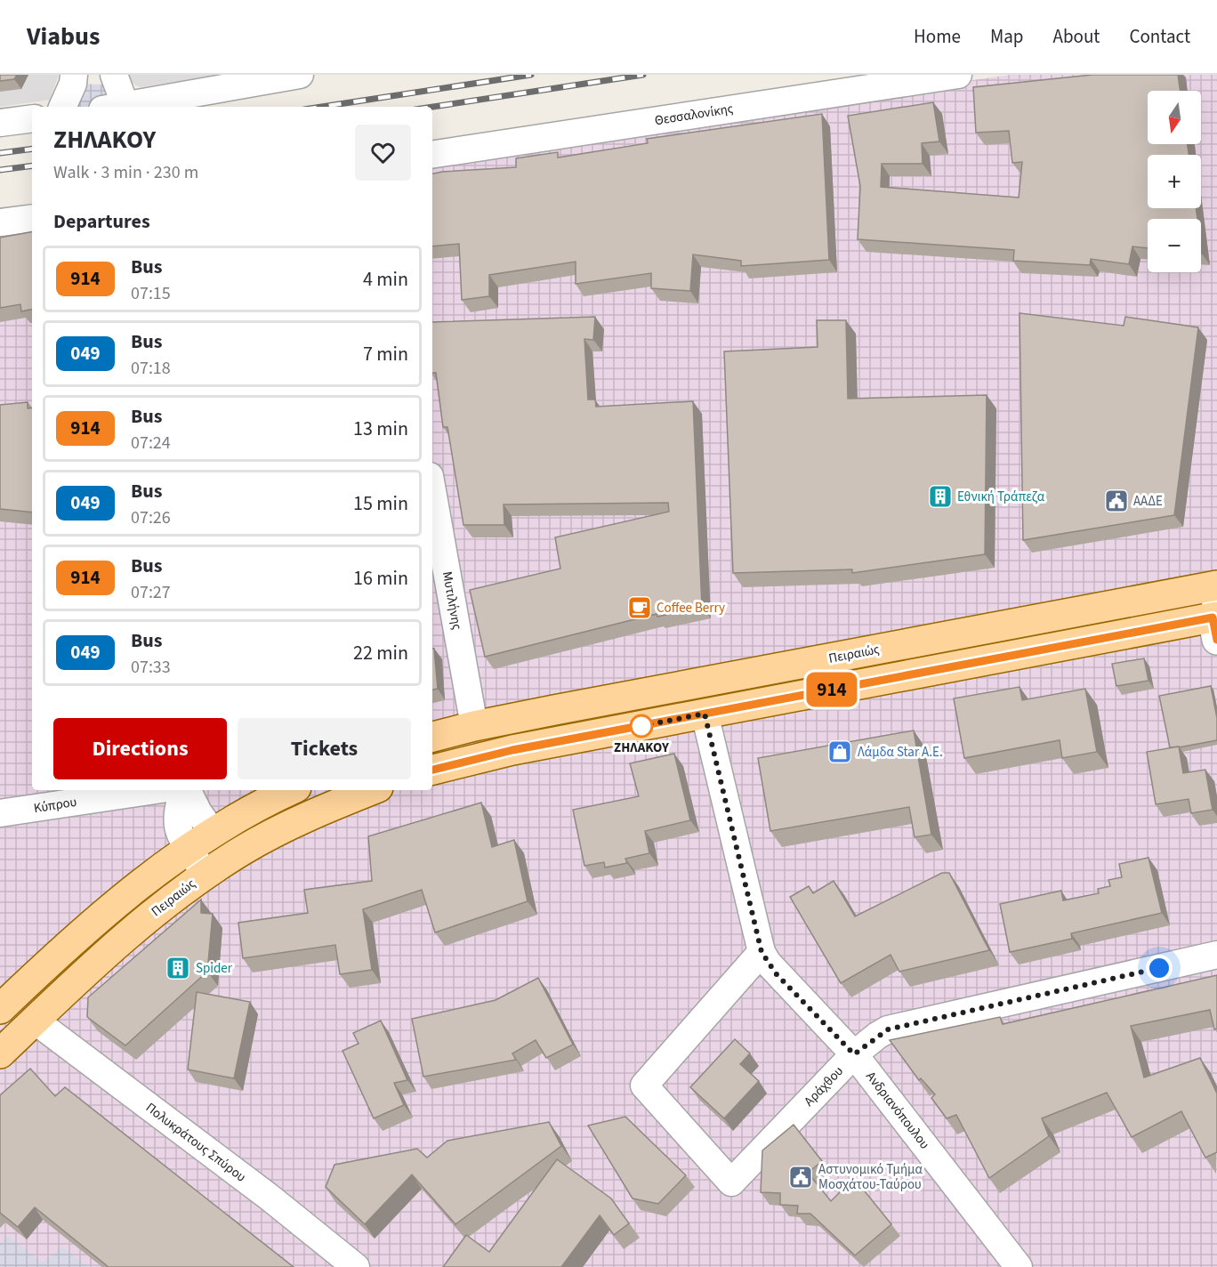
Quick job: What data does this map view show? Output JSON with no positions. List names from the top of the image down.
{
  "streets": {
    "main road": ["Πειραιώς"],
    "street": [
      "Θεσσαλονίκης",
      "Μυτιλήνης",
      "Κύπρου",
      "Αράχθου",
      "Ανδριανόπουλου",
      "Πολυκράτους Σπύρου"
    ]
  },
  "crossings": [
    ["Μυτιλήνης", "Πειραιώς"],
    ["Πειραιώς", "Πολυκράτους Σπύρου"],
    ["Αράχθου", "Ανδριανόπουλου"]
  ],
  "places": {
    "building": ["Εθνική Τράπεζα", "Spider"],
    "public building": ["ΑΑΔΕ", "Αστυνομικό Τμήμα Μοσχάτου-Ταύρου"],
    "cafe": ["Coffee Berry"],
    "other": ["ΖΗΛΑΚΟΥ"],
    "shop": ["Λάμδα Star Α.Ε."]
  },
  "lines": ["bus line 914"],
  "north": "bottom",
  "page": {
    "header": "Viabus",
    "nav": [
      "Home",
      "Map",
      "About",
      "Contact"
    ],
    "on_map": "914",
    "map_buttons": ["+", "−"],
    "heading": [
      ["ΖΗΛΑΚΟΥ", "Walk · 3 min · 230 m"],
      "Departures"
    ],
    "list": [
      {
        "mark": "914",
        "name": "Bus",
        "note": "07:15",
        "value": "4 min"
      },
      {
        "mark": "049",
        "name": "Bus",
        "note": "07:18",
        "value": "7 min"
      },
      {
        "mark": "914",
        "name": "Bus",
        "note": "07:24",
        "value": "13 min"
      },
      {
        "mark": "049",
        "name": "Bus",
        "note": "07:26",
        "value": "15 min"
      },
      {
        "mark": "914",
        "name": "Bus",
        "note": "07:27",
        "value": "16 min"
      },
      {
        "mark": "049",
        "name": "Bus",
        "note": "07:33",
        "value": "22 min"
      }
    ],
    "buttons": ["Directions", "Tickets"]
  }
}
